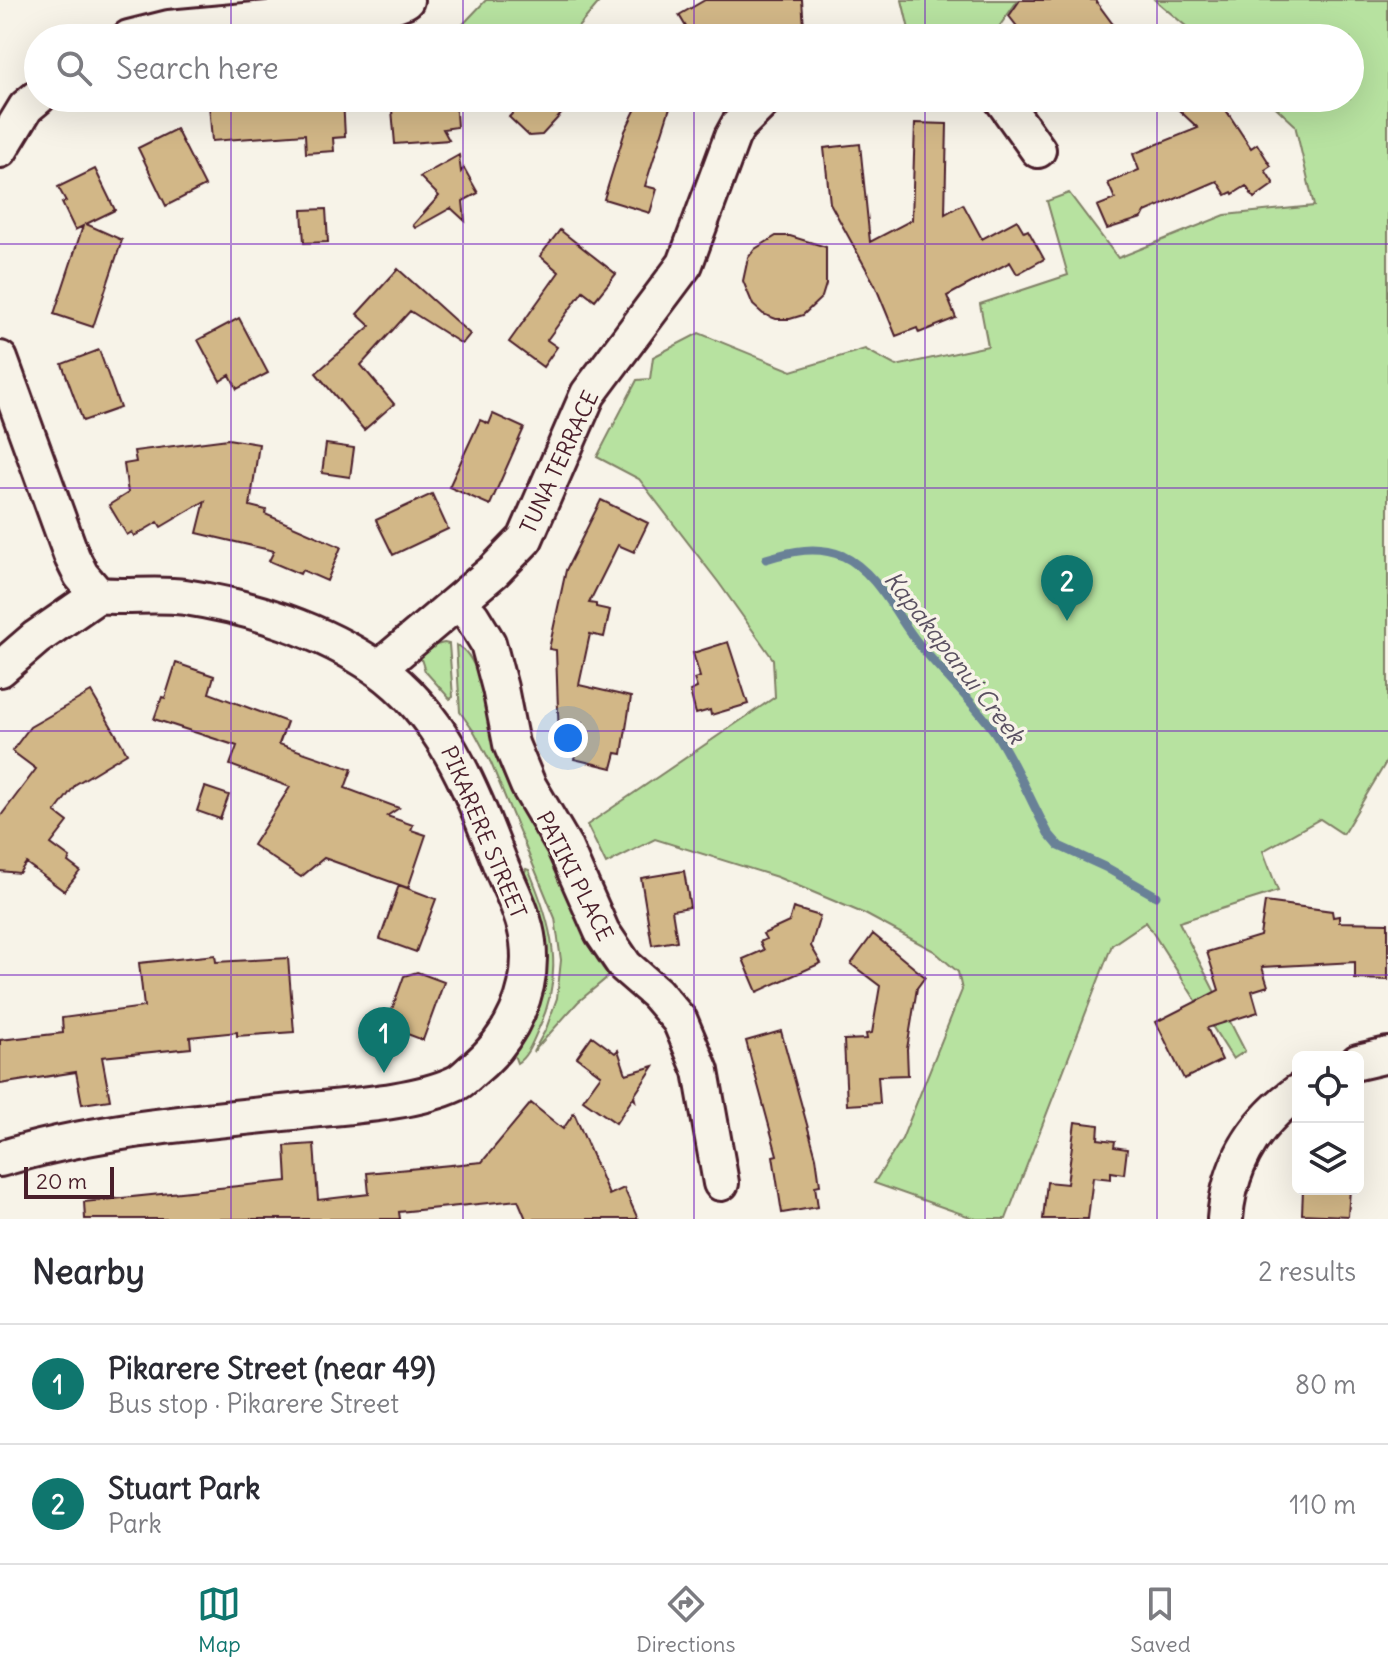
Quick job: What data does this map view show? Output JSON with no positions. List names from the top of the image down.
{
  "streets": {
    "street": ["TUNA TERRACE", "PIKARERE STREET", "PATIKI PLACE"]
  },
  "crossings": [
    ["TUNA TERRACE", "PIKARERE STREET"],
    ["TUNA TERRACE", "PATIKI PLACE"]
  ],
  "water": ["Kapakapanui Creek"],
  "scale_bar": "20 m",
  "page": {
    "search": "Search here",
    "pins": ["2", "1"],
    "scale": "20 m",
    "heading": ["Nearby", "2 results"],
    "list": [
      {
        "mark": "1",
        "name": "Pikarere Street (near 49)",
        "note": "Bus stop · Pikarere Street",
        "value": "80 m"
      },
      {
        "mark": "2",
        "name": "Stuart Park",
        "note": "Park",
        "value": "110 m"
      }
    ],
    "nav": ["Map", "Directions", "Saved"]
  }
}
